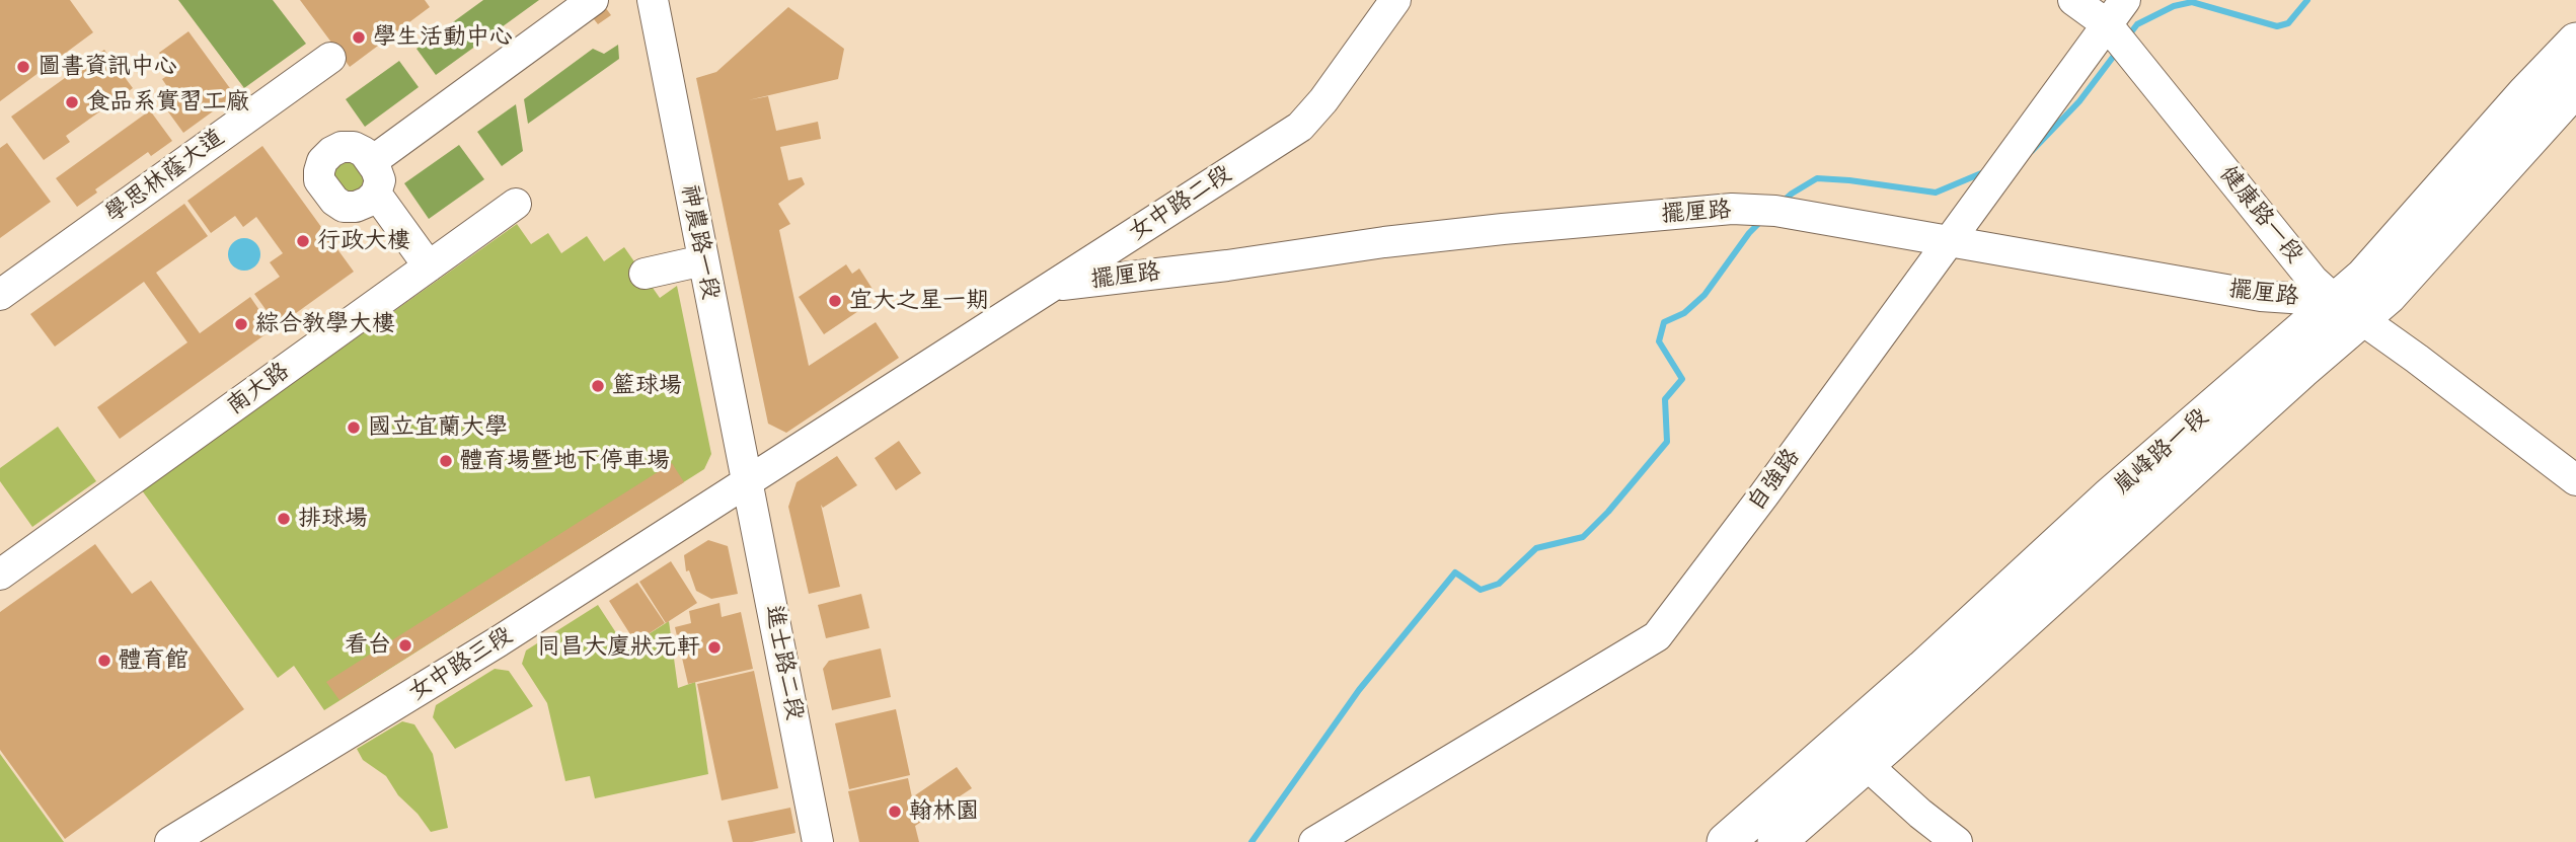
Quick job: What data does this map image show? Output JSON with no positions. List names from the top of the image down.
{
  "streets": {
    "main road": ["嵐峰路一段"],
    "street": [
      "學思林蔭大道",
      "女中路二段",
      "擺厘路",
      "健康路一段",
      "神農路一段",
      "南大路",
      "自強路",
      "進士路二段",
      "女中路三段"
    ]
  },
  "crossings": [
    ["女中路二段", "擺厘路"],
    ["女中路二段", "神農路一段"],
    ["女中路二段", "進士路二段"],
    ["女中路二段", "女中路三段"],
    ["擺厘路", "健康路一段"],
    ["擺厘路", "嵐峰路一段"],
    ["擺厘路", "自強路"],
    ["健康路一段", "嵐峰路一段"],
    ["健康路一段", "自強路"],
    ["神農路一段", "進士路二段"],
    ["神農路一段", "女中路三段"],
    ["進士路二段", "女中路三段"]
  ],
  "places": [
    "學生活動中心",
    "圖書資訊中心",
    "食品系實習工廠",
    "行政大樓",
    "宜大之星一期",
    "綜合教學大樓",
    "籃球場",
    "國立宜蘭大學",
    "體育場暨地下停車場",
    "排球場",
    "看台",
    "同昌大廈狀元軒",
    "體育館",
    "翰林園"
  ]
}
